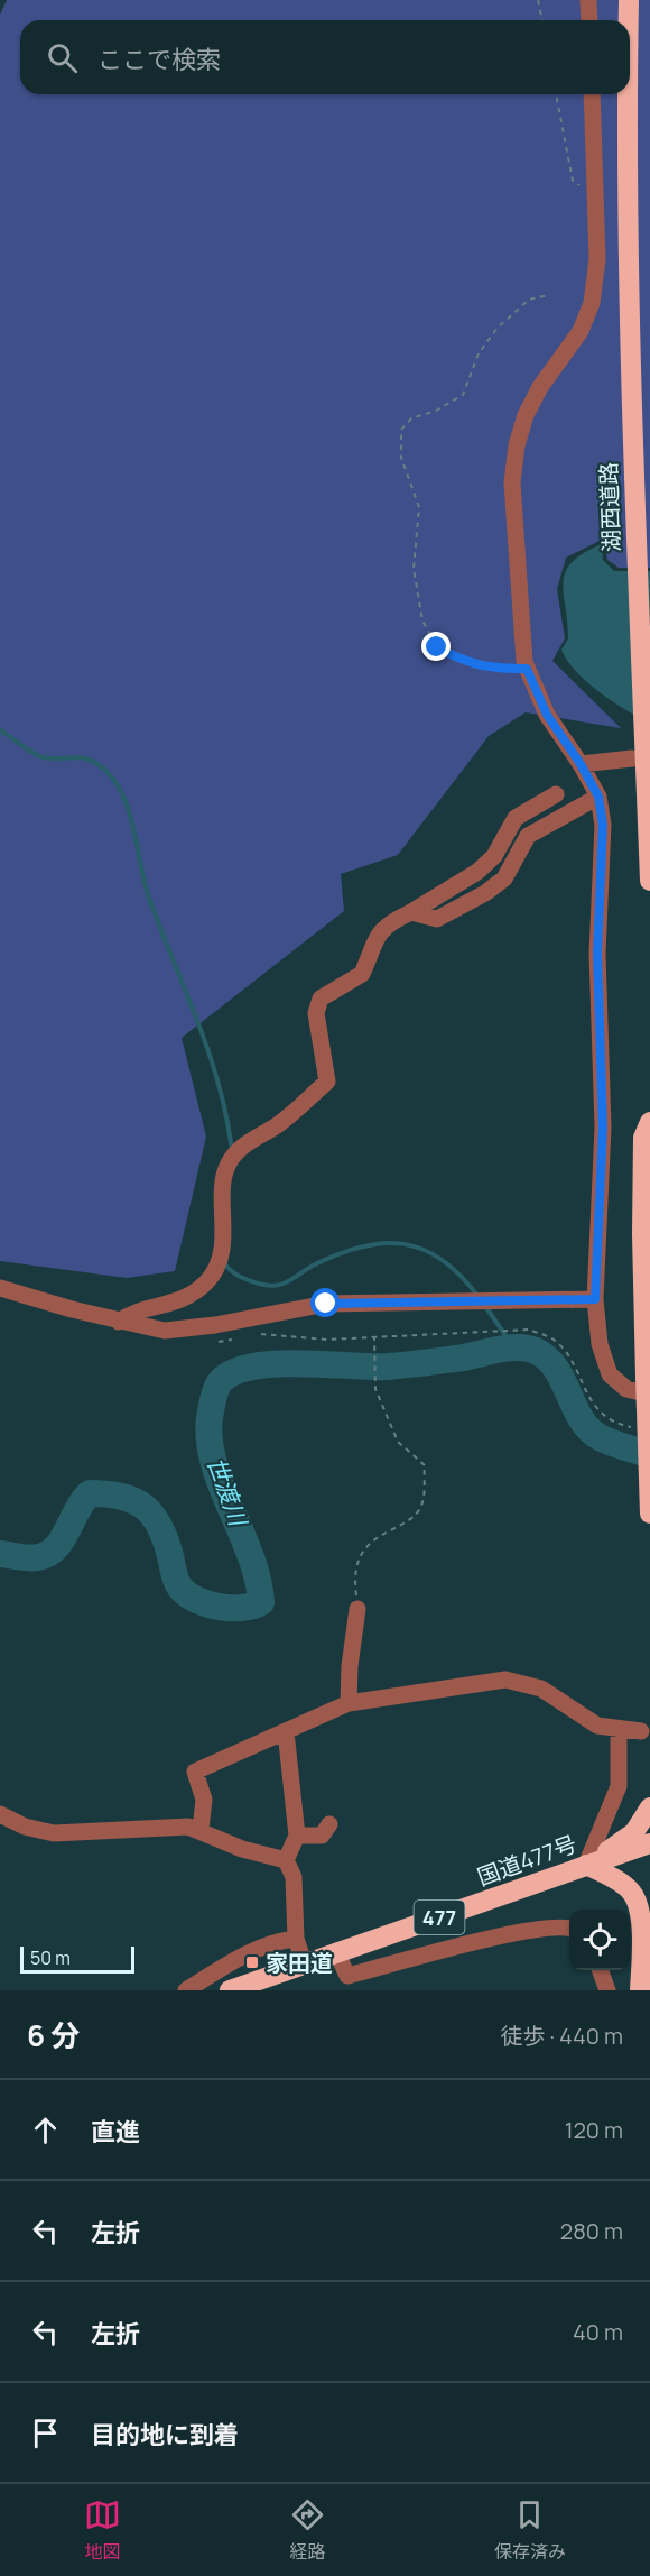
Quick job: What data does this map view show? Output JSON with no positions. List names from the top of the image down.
{
  "streets": {
    "highway": ["湖西道路", "国道477号", "477"]
  },
  "water": ["世渡川"],
  "places": {
    "transit": ["家田道"]
  },
  "scale_bar": "50 m",
  "page": {
    "search": "ここで検索",
    "scale": "50 m",
    "heading": ["6 分", "徒歩 · 440 m"],
    "list": [
      ["直進", "120 m"],
      ["左折", "280 m"],
      ["左折", "40 m"],
      "目的地に到着"
    ],
    "nav": ["地図", "経路", "保存済み"]
  }
}
